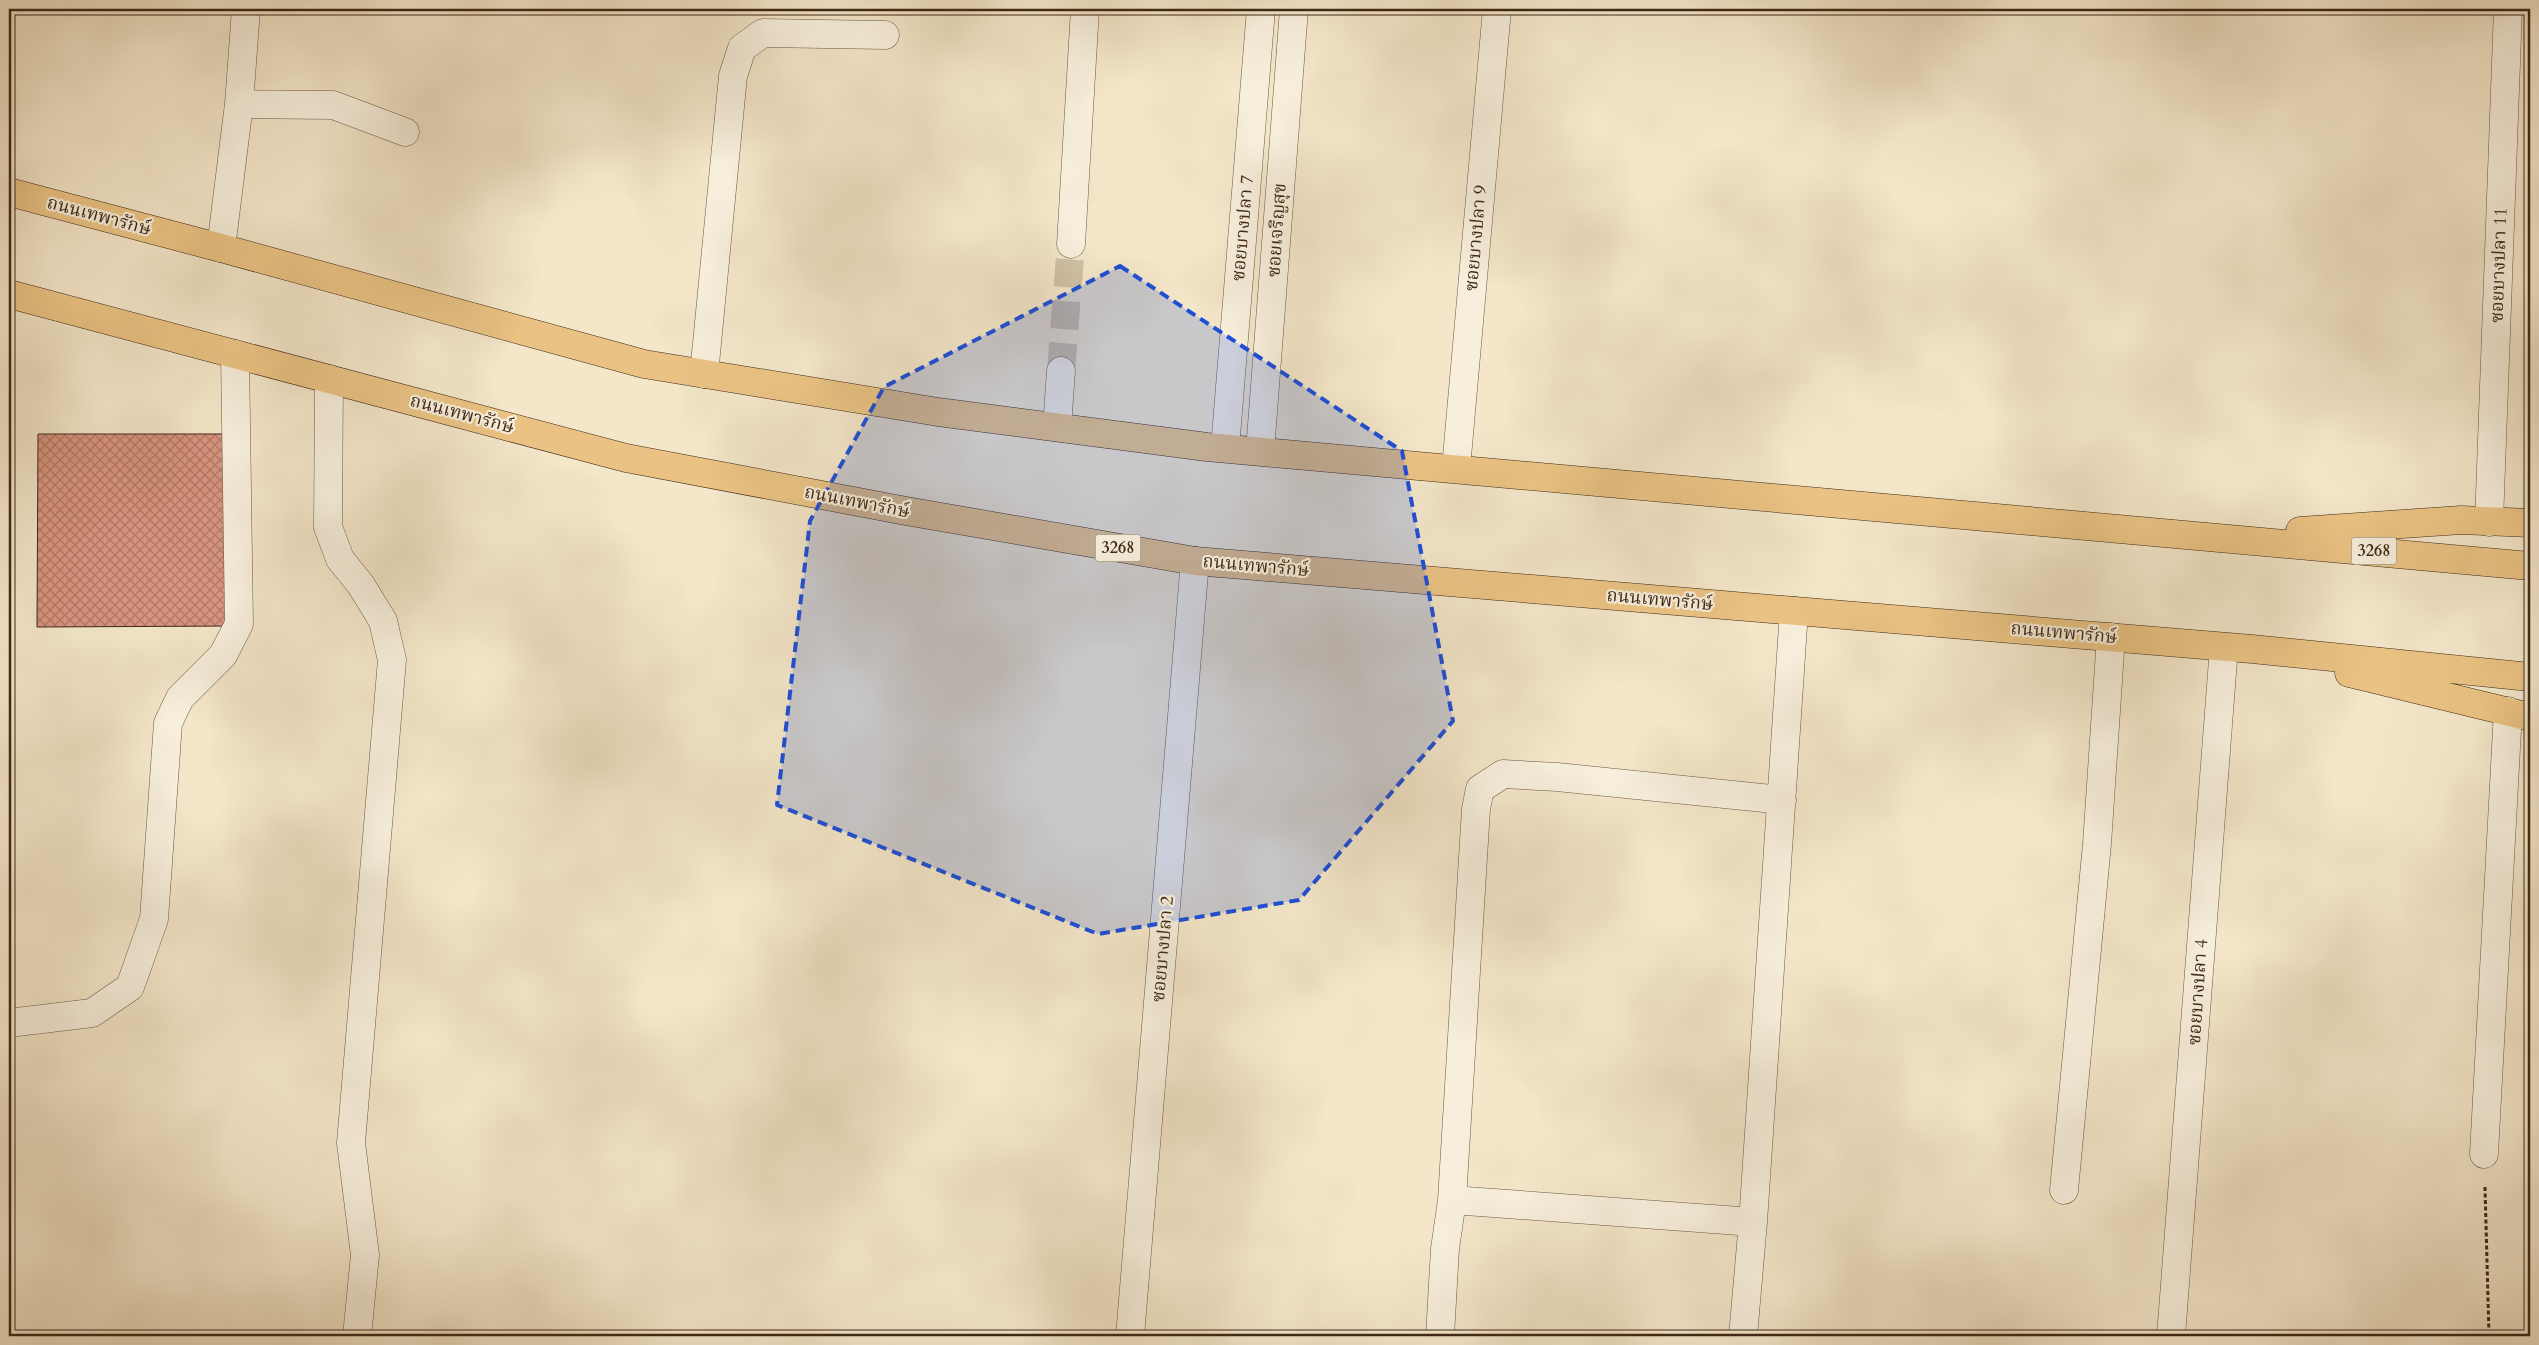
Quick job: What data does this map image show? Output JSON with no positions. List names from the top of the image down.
{
  "streets": {
    "main road": ["ถนนเทพารักษ์", "3268"],
    "street": [
      "ซอยบางปลา 7",
      "ซอยเจริญสุข",
      "ซอยบางปลา 9",
      "ซอยบางปลา 11",
      "ซอยบางปลา 2",
      "ซอยบางปลา 4"
    ]
  },
  "crossings": [
    ["ถนนเทพารักษ์", "ซอยบางปลา 7"],
    ["ถนนเทพารักษ์", "ซอยเจริญสุข"],
    ["ถนนเทพารักษ์", "ซอยบางปลา 9"],
    ["ถนนเทพารักษ์", "ซอยบางปลา 2"],
    ["ถนนเทพารักษ์", "ซอยบางปลา 4"]
  ]
}
